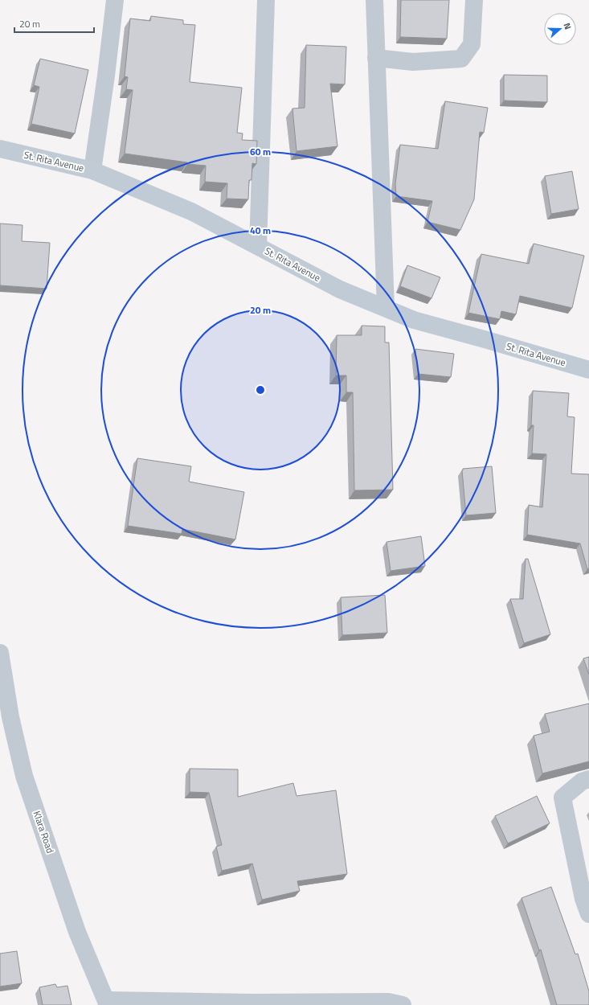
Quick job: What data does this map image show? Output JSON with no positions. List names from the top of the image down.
{
  "streets": {
    "street": ["St. Rita Avenue", "Klara Road"]
  },
  "scale_bar": "20 m",
  "north": "right",
  "rings": ["60 m", "40 m", "20 m"]
}
